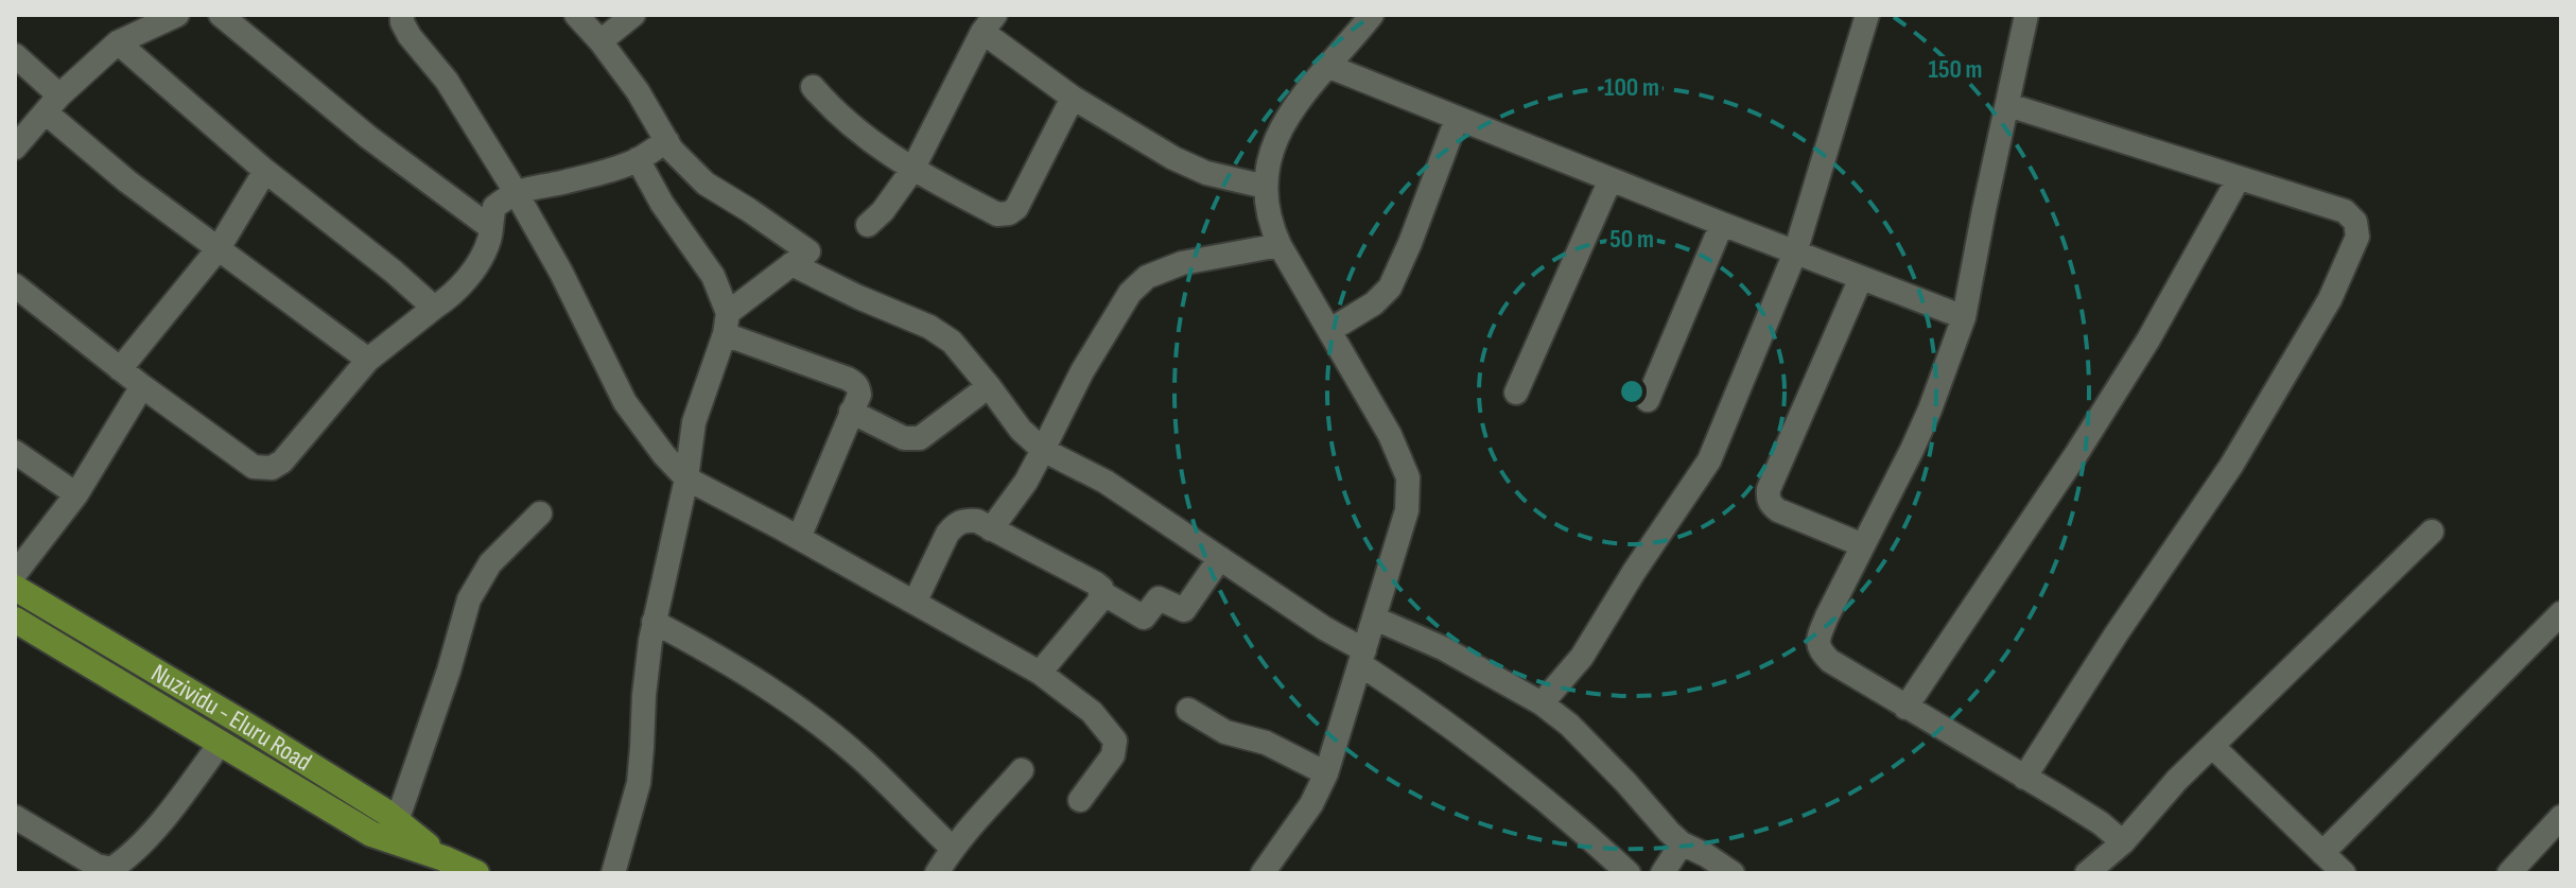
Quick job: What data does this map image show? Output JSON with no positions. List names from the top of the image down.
{
  "streets": {
    "main road": ["Nuzividu - Eluru Road"]
  },
  "rings": ["150 m", "100 m", "50 m"]
}
